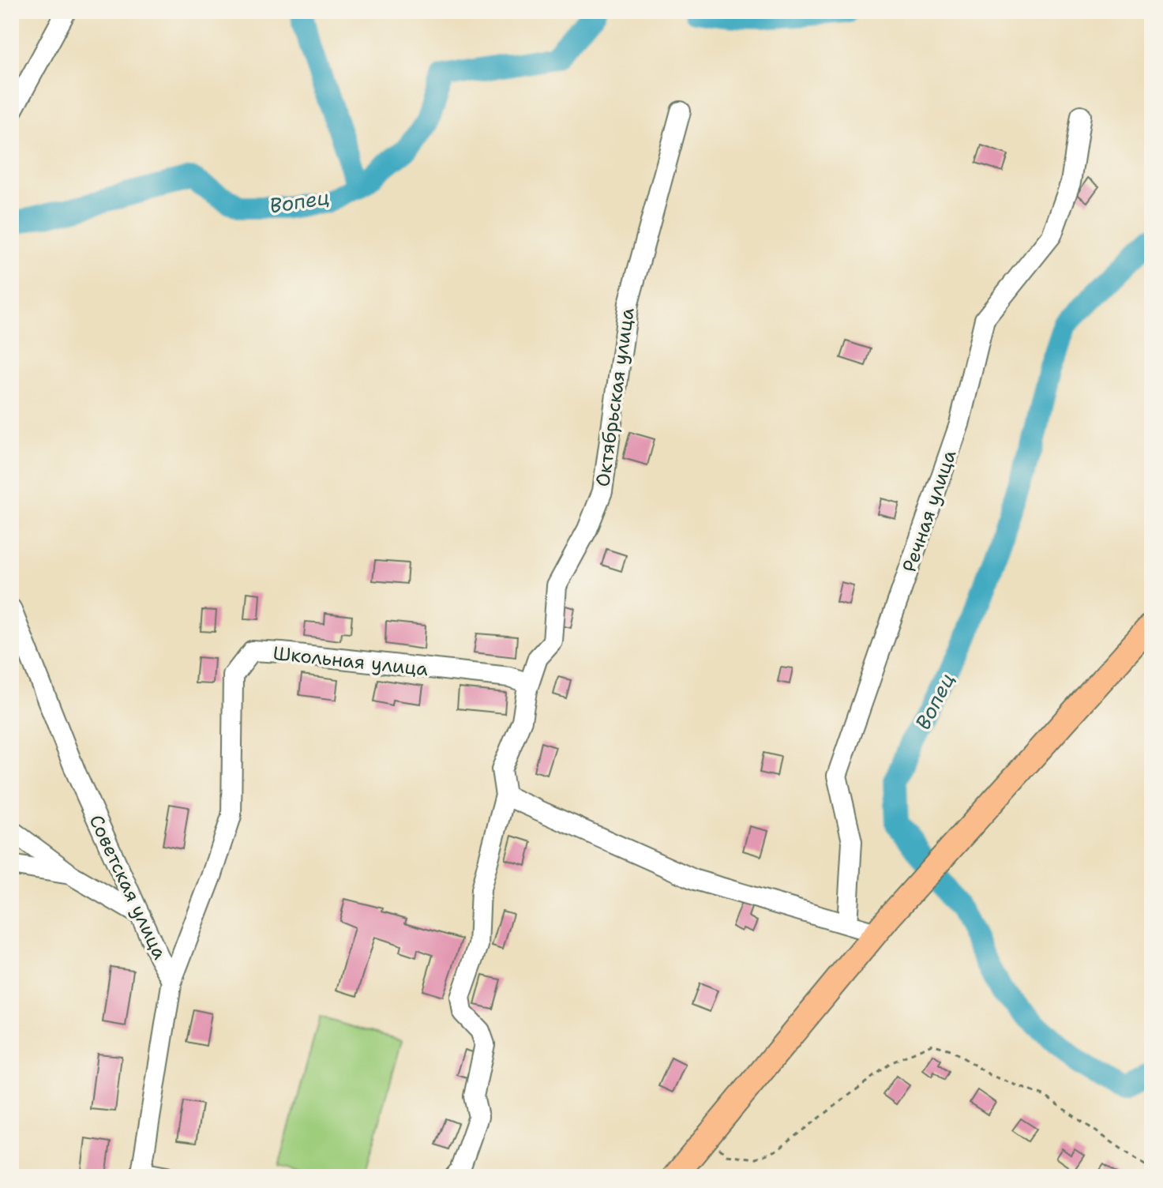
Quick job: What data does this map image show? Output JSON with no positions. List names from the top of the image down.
{
  "streets": {
    "street": [
      "Октябрьская улица",
      "Речная улица",
      "Школьная улица",
      "Советская улица"
    ]
  },
  "crossings": [
    ["Октябрьская улица", "Школьная улица"],
    ["Школьная улица", "Советская улица"]
  ],
  "water": ["Вопец"]
}
